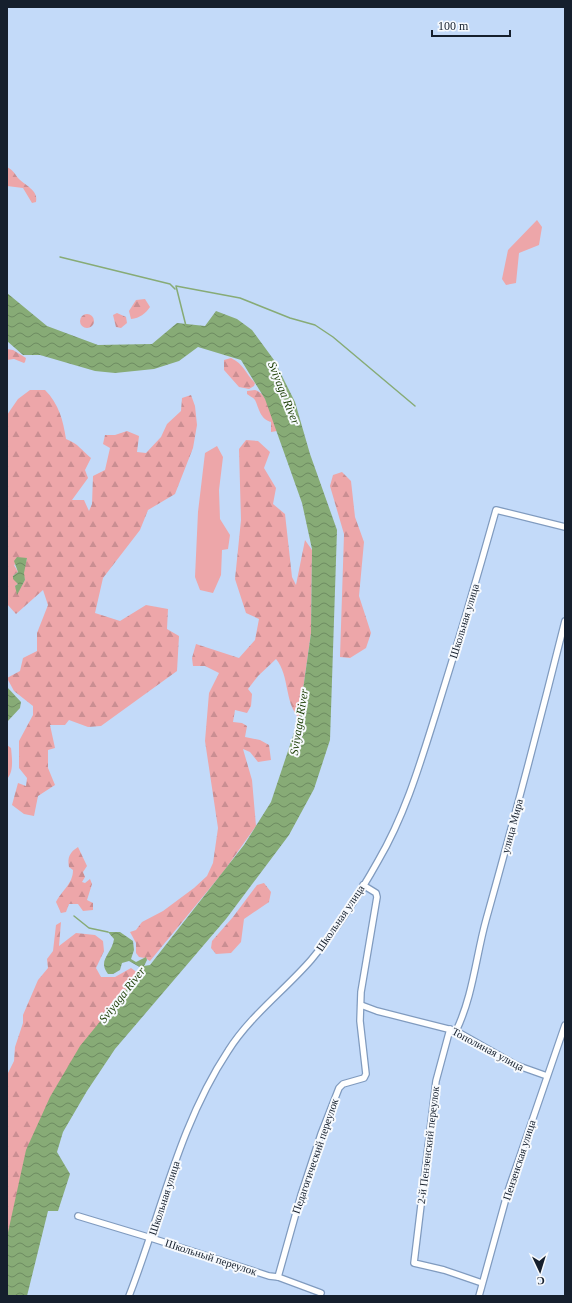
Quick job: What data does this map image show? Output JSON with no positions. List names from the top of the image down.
{
  "streets": {
    "street": [
      "Школьная улица",
      "улица Мира",
      "Тополиная улица",
      "2-й Пензенский переулок",
      "Педагогический переулок",
      "Пензенская улица",
      "Школьный переулок"
    ]
  },
  "crossings": [
    ["Школьная улица", "Школьный переулок"],
    ["улица Мира", "Тополиная улица"],
    ["улица Мира", "2-й Пензенский переулок"],
    ["Тополиная улица", "2-й Пензенский переулок"],
    ["Тополиная улица", "Педагогический переулок"],
    ["Тополиная улица", "Пензенская улица"],
    ["2-й Пензенский переулок", "Пензенская улица"],
    ["Педагогический переулок", "Школьный переулок"]
  ],
  "water": ["Sviyaga River"],
  "scale_bar": "100 m",
  "north": "bottom"
}
